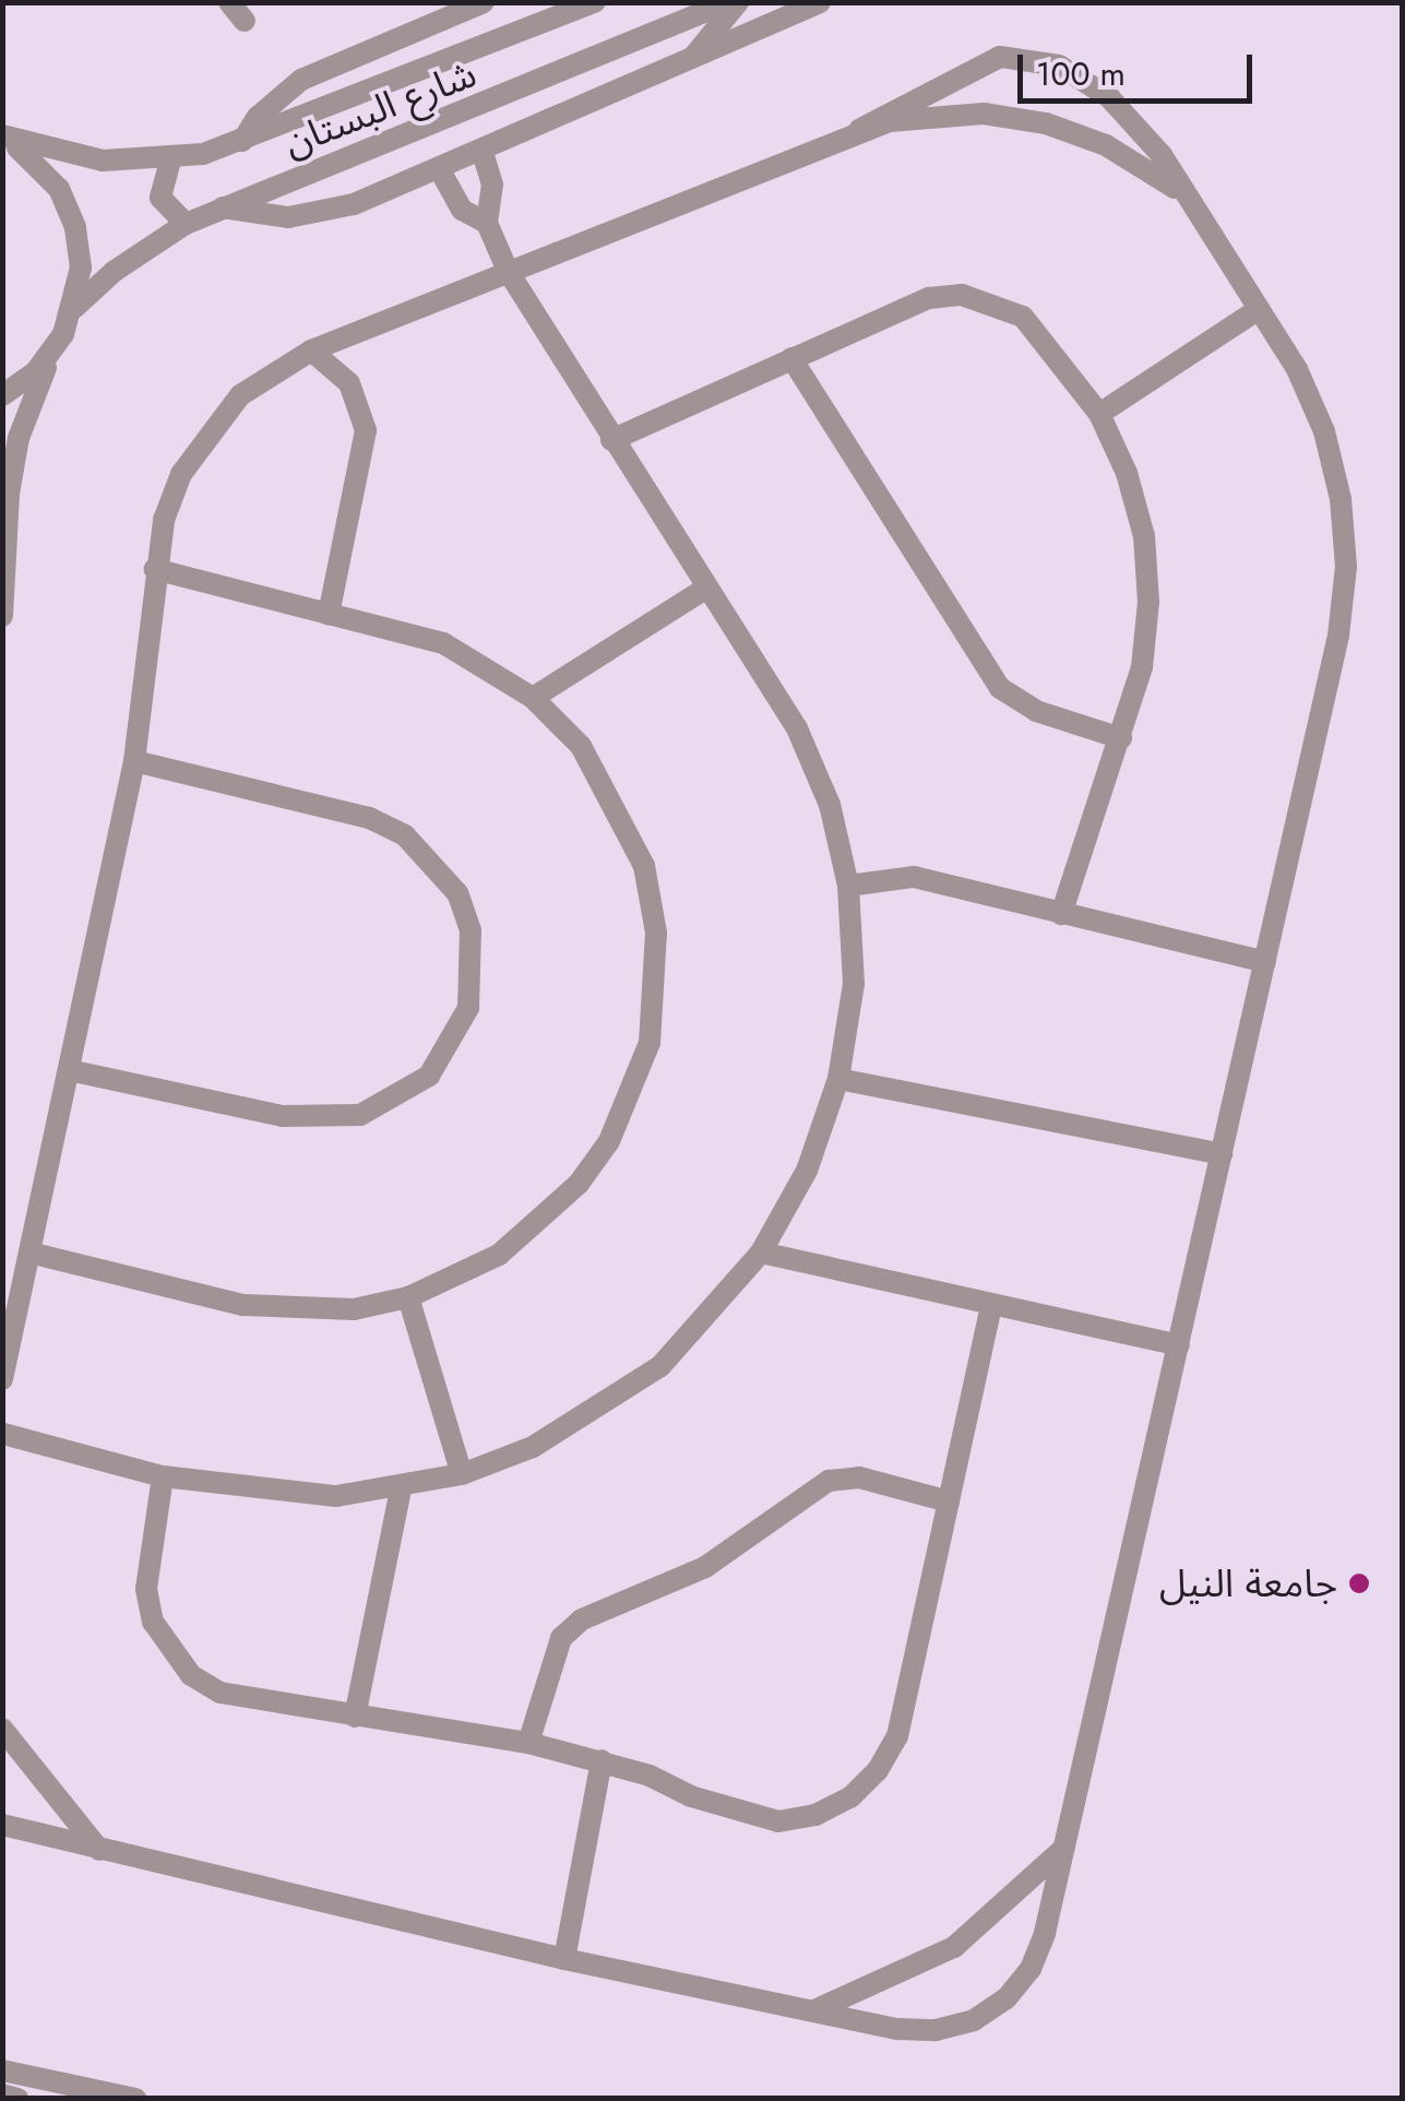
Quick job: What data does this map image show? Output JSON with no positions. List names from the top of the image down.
{
  "streets": {
    "street": ["شارع البستان"]
  },
  "places": ["جامعة النيل"],
  "scale_bar": "100 m"
}
